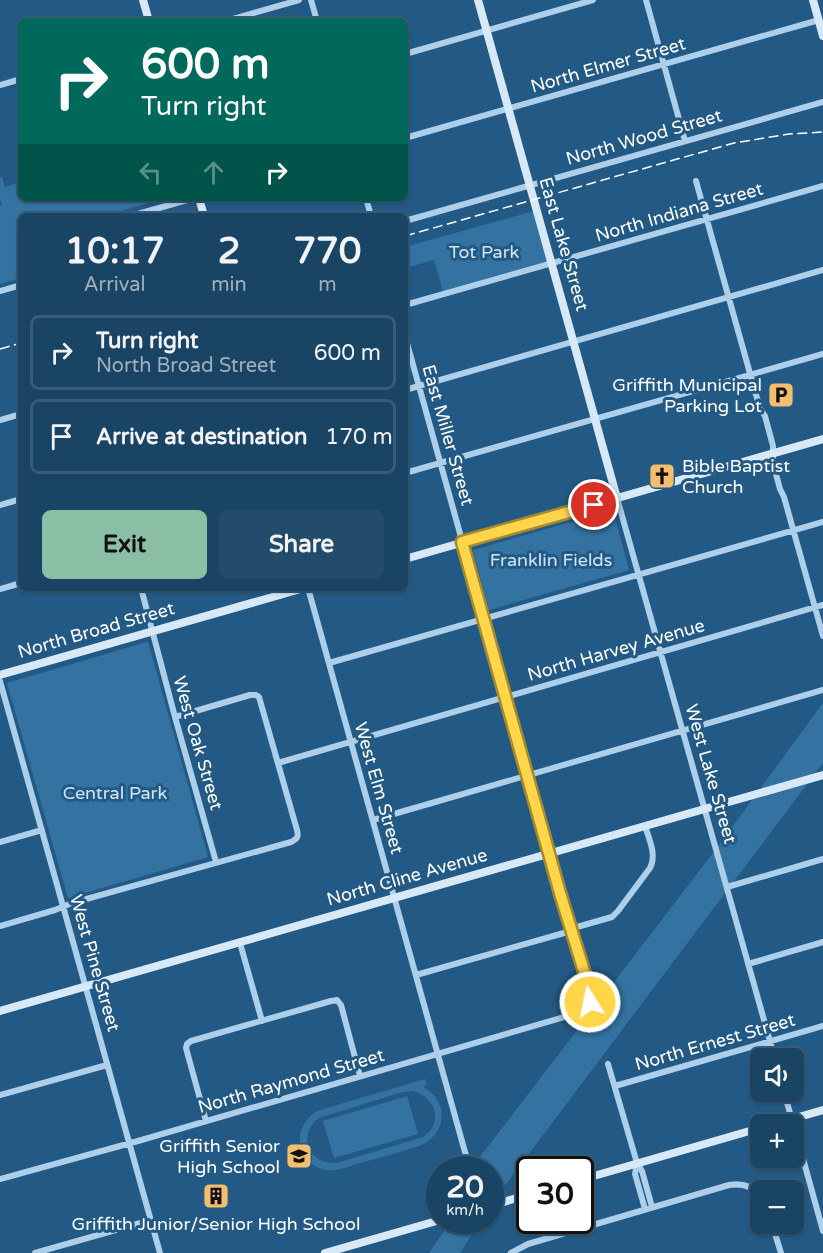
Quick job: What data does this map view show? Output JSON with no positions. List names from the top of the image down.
{
  "streets": {
    "street": [
      "North Elmer Street",
      "North Wood Street",
      "North Indiana Street",
      "East Lake Street",
      "East Miller Street",
      "North Broad Street",
      "North Harvey Avenue",
      "West Oak Street",
      "West Lake Street",
      "West Elm Street",
      "North Cline Avenue",
      "West Pine Street",
      "North Ernest Street",
      "North Raymond Street"
    ]
  },
  "crossings": [
    ["North Elmer Street", "East Lake Street"],
    ["North Wood Street", "East Lake Street"],
    ["North Indiana Street", "East Lake Street"],
    ["East Lake Street", "West Lake Street"],
    ["East Miller Street", "North Harvey Avenue"],
    ["East Miller Street", "North Cline Avenue"],
    ["East Miller Street", "North Raymond Street"],
    ["North Broad Street", "West Oak Street"],
    ["North Harvey Avenue", "West Lake Street"],
    ["North Harvey Avenue", "West Elm Street"],
    ["West Lake Street", "North Cline Avenue"],
    ["West Lake Street", "North Ernest Street"],
    ["West Elm Street", "North Cline Avenue"],
    ["West Elm Street", "North Raymond Street"],
    ["North Cline Avenue", "West Pine Street"],
    ["West Pine Street", "North Raymond Street"]
  ],
  "parks": ["Tot Park", "Franklin Fields", "Central Park"],
  "places": {
    "parking": ["Griffith Municipal Parking Lot"],
    "church": ["Bible Baptist Church"],
    "school or university": ["Griffith Senior High School"],
    "building": ["Griffith Junior/Senior High School"]
  },
  "page": {
    "turn": ["600 m", "Turn right"],
    "eta": [
      "10:17",
      "Arrival",
      "2",
      "min",
      "770",
      "m"
    ],
    "list": [
      {
        "name": "Turn right",
        "note": "North Broad Street",
        "value": "600 m"
      },
      {
        "name": "Arrive at destination",
        "value": "170 m"
      }
    ],
    "buttons": ["Exit", "Share"],
    "map_buttons": ["+", "−"],
    "speed": "20 km/h",
    "limit": "30"
  }
}
